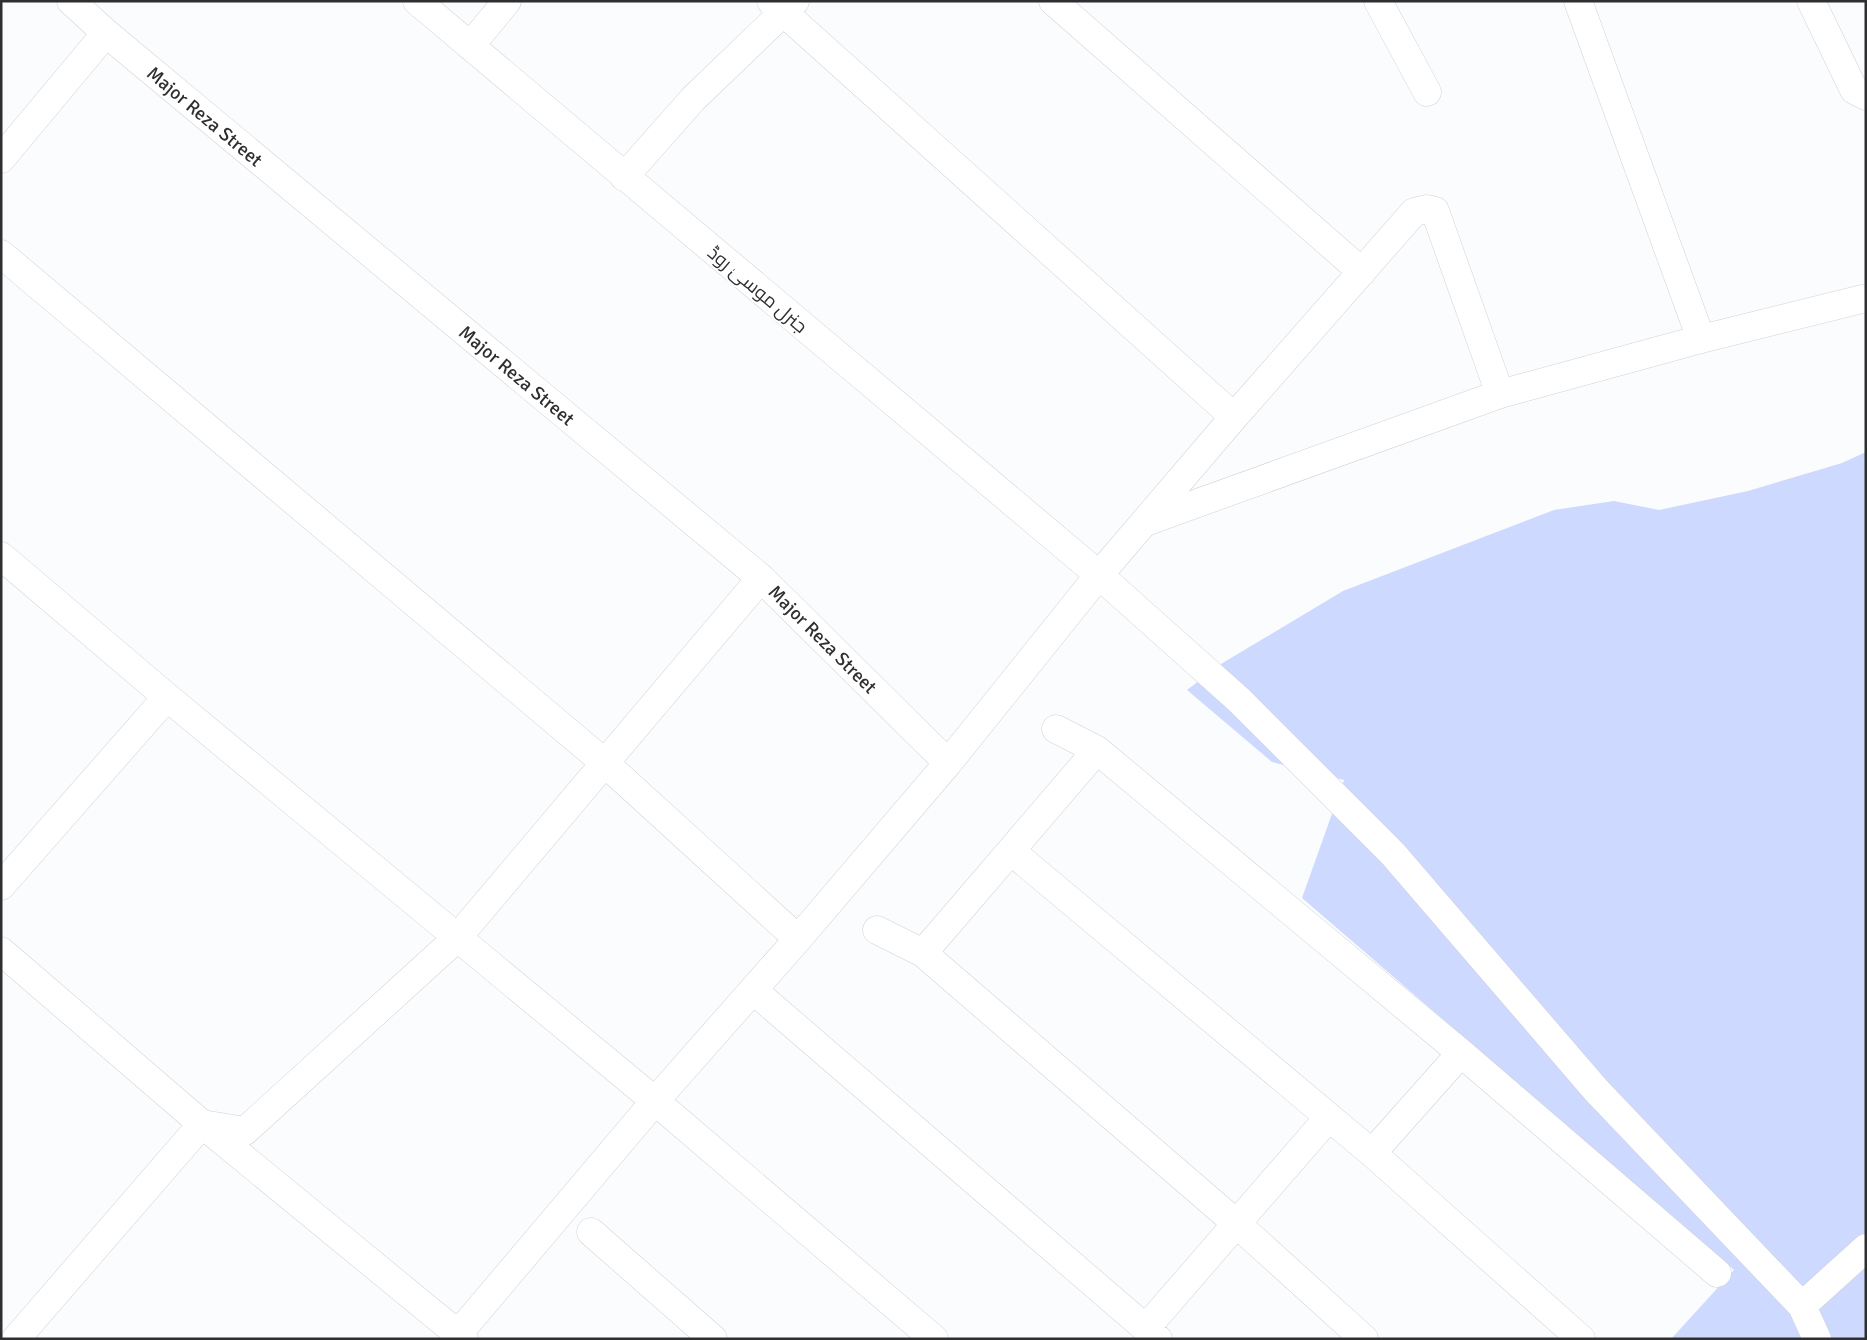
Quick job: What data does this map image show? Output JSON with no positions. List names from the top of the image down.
{
  "streets": {
    "street": ["Major Reza Street", "جنرل موسیٰ روڈ"]
  }
}
